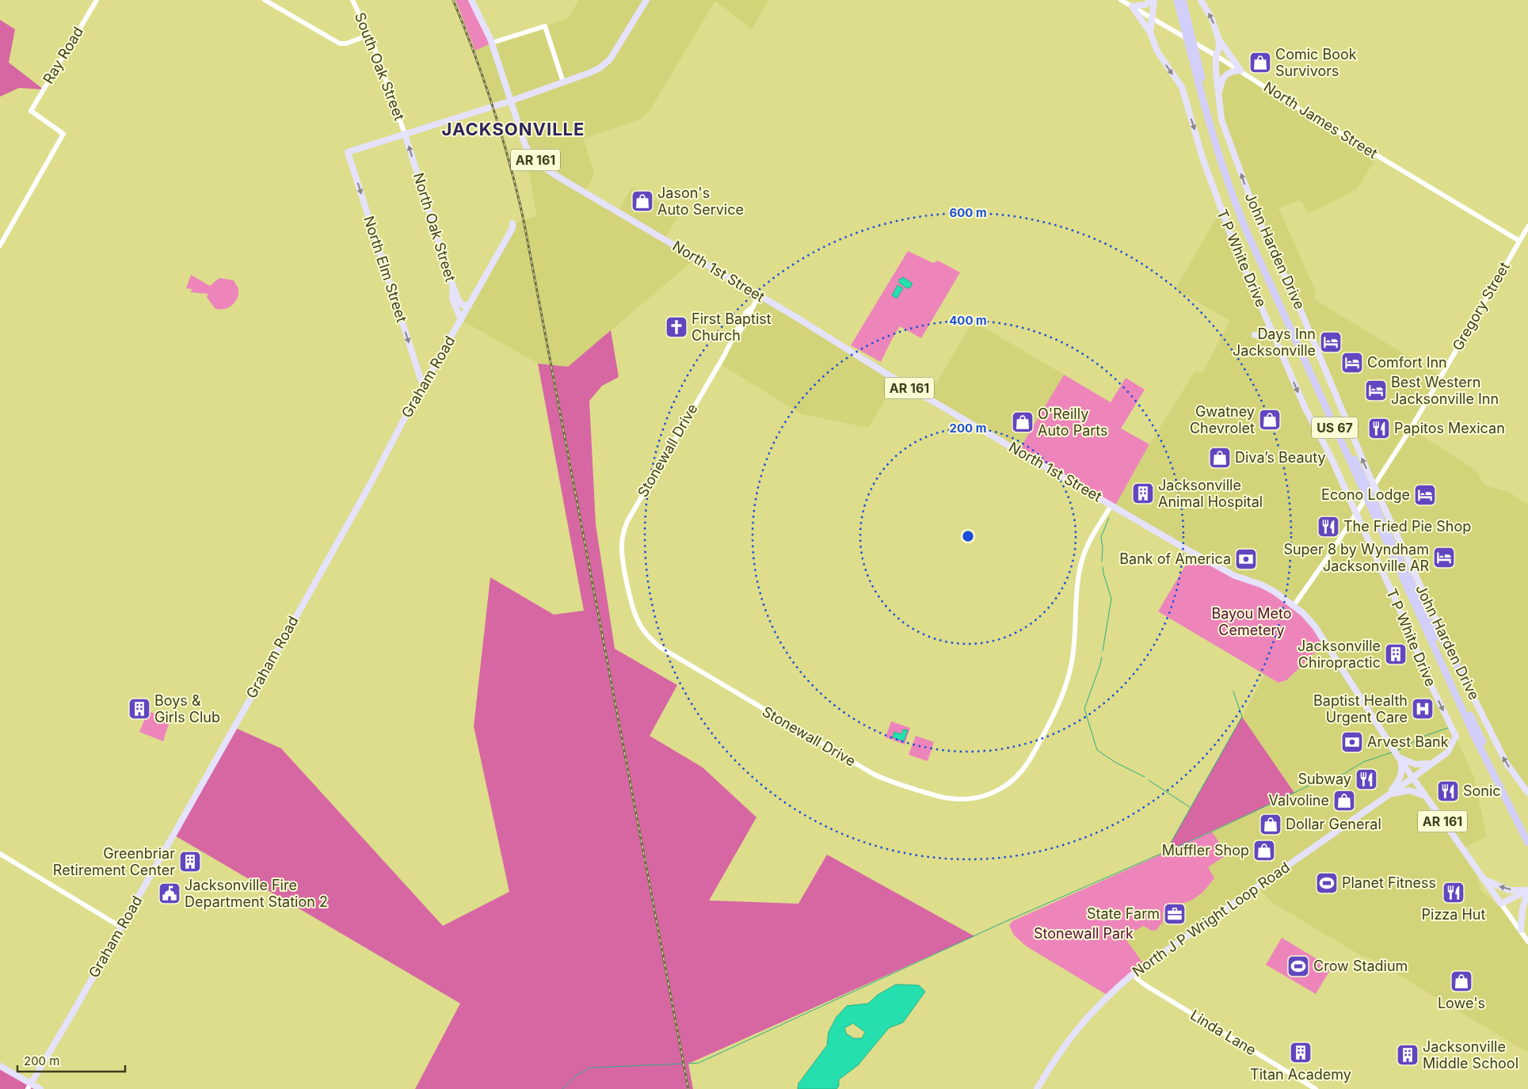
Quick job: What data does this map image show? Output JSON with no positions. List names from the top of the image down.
{
  "streets": {
    "highway": ["US 67"],
    "main road": [
      "AR 161",
      "North Oak Street",
      "John Harden Drive",
      "T P White Drive",
      "North Elm Street",
      "North 1st Street",
      "Graham Road",
      "North J P Wright Loop Road"
    ],
    "street": [
      "Ray Road",
      "South Oak Street",
      "North James Street",
      "Gregory Street",
      "Stonewall Drive",
      "Linda Lane"
    ]
  },
  "crossings": [
    ["South Oak Street", "North Oak Street"],
    ["South Oak Street", "North Elm Street"],
    ["North James Street", "John Harden Drive"],
    ["North James Street", "T P White Drive"],
    ["North James Street", "Gregory Street"],
    ["AR 161", "North 1st Street"],
    ["North Oak Street", "North Elm Street"],
    ["North Oak Street", "Graham Road"],
    ["T P White Drive", "North 1st Street"],
    ["T P White Drive", "North J P Wright Loop Road"],
    ["North Elm Street", "Graham Road"],
    ["North 1st Street", "Gregory Street"],
    ["North 1st Street", "Stonewall Drive"],
    ["North 1st Street", "North J P Wright Loop Road"],
    ["North J P Wright Loop Road", "Linda Lane"]
  ],
  "one_way": [
    "North Oak Street",
    "John Harden Drive",
    "T P White Drive",
    "North Elm Street"
  ],
  "districts": ["JACKSONVILLE"],
  "parks": ["Bayou Meto Cemetery", "Stonewall Park"],
  "places": {
    "shop": [
      "Comic Book Survivors",
      "Jason's Auto Service",
      "Gwatney Chevrolet",
      "O'Reilly Auto Parts",
      "Diva’s Beauty",
      "Valvoline",
      "Dollar General",
      "Muffler Shop",
      "Lowe's"
    ],
    "church": ["First Baptist Church"],
    "hotel": [
      "Days Inn Jacksonville",
      "Comfort Inn",
      "Best Western Jacksonville Inn",
      "Econo Lodge",
      "Super 8 by Wyndham Jacksonville AR"
    ],
    "restaurant": [
      "Papitos Mexican",
      "The Fried Pie Shop",
      "Subway",
      "Sonic",
      "Pizza Hut"
    ],
    "building": [
      "Jacksonville Animal Hospital",
      "Jacksonville Chiropractic",
      "Boys & Girls Club",
      "Greenbriar Retirement Center",
      "Titan Academy",
      "Jacksonville Middle School"
    ],
    "bank": ["Bank of America", "Arvest Bank"],
    "hospital": ["Baptist Health Urgent Care"],
    "sports": ["Planet Fitness", "Crow Stadium"],
    "public building": ["Jacksonville Fire Department Station 2"],
    "office": ["State Farm"]
  },
  "scale_bar": "200 m",
  "rings": ["600 m", "400 m", "200 m"]
}
